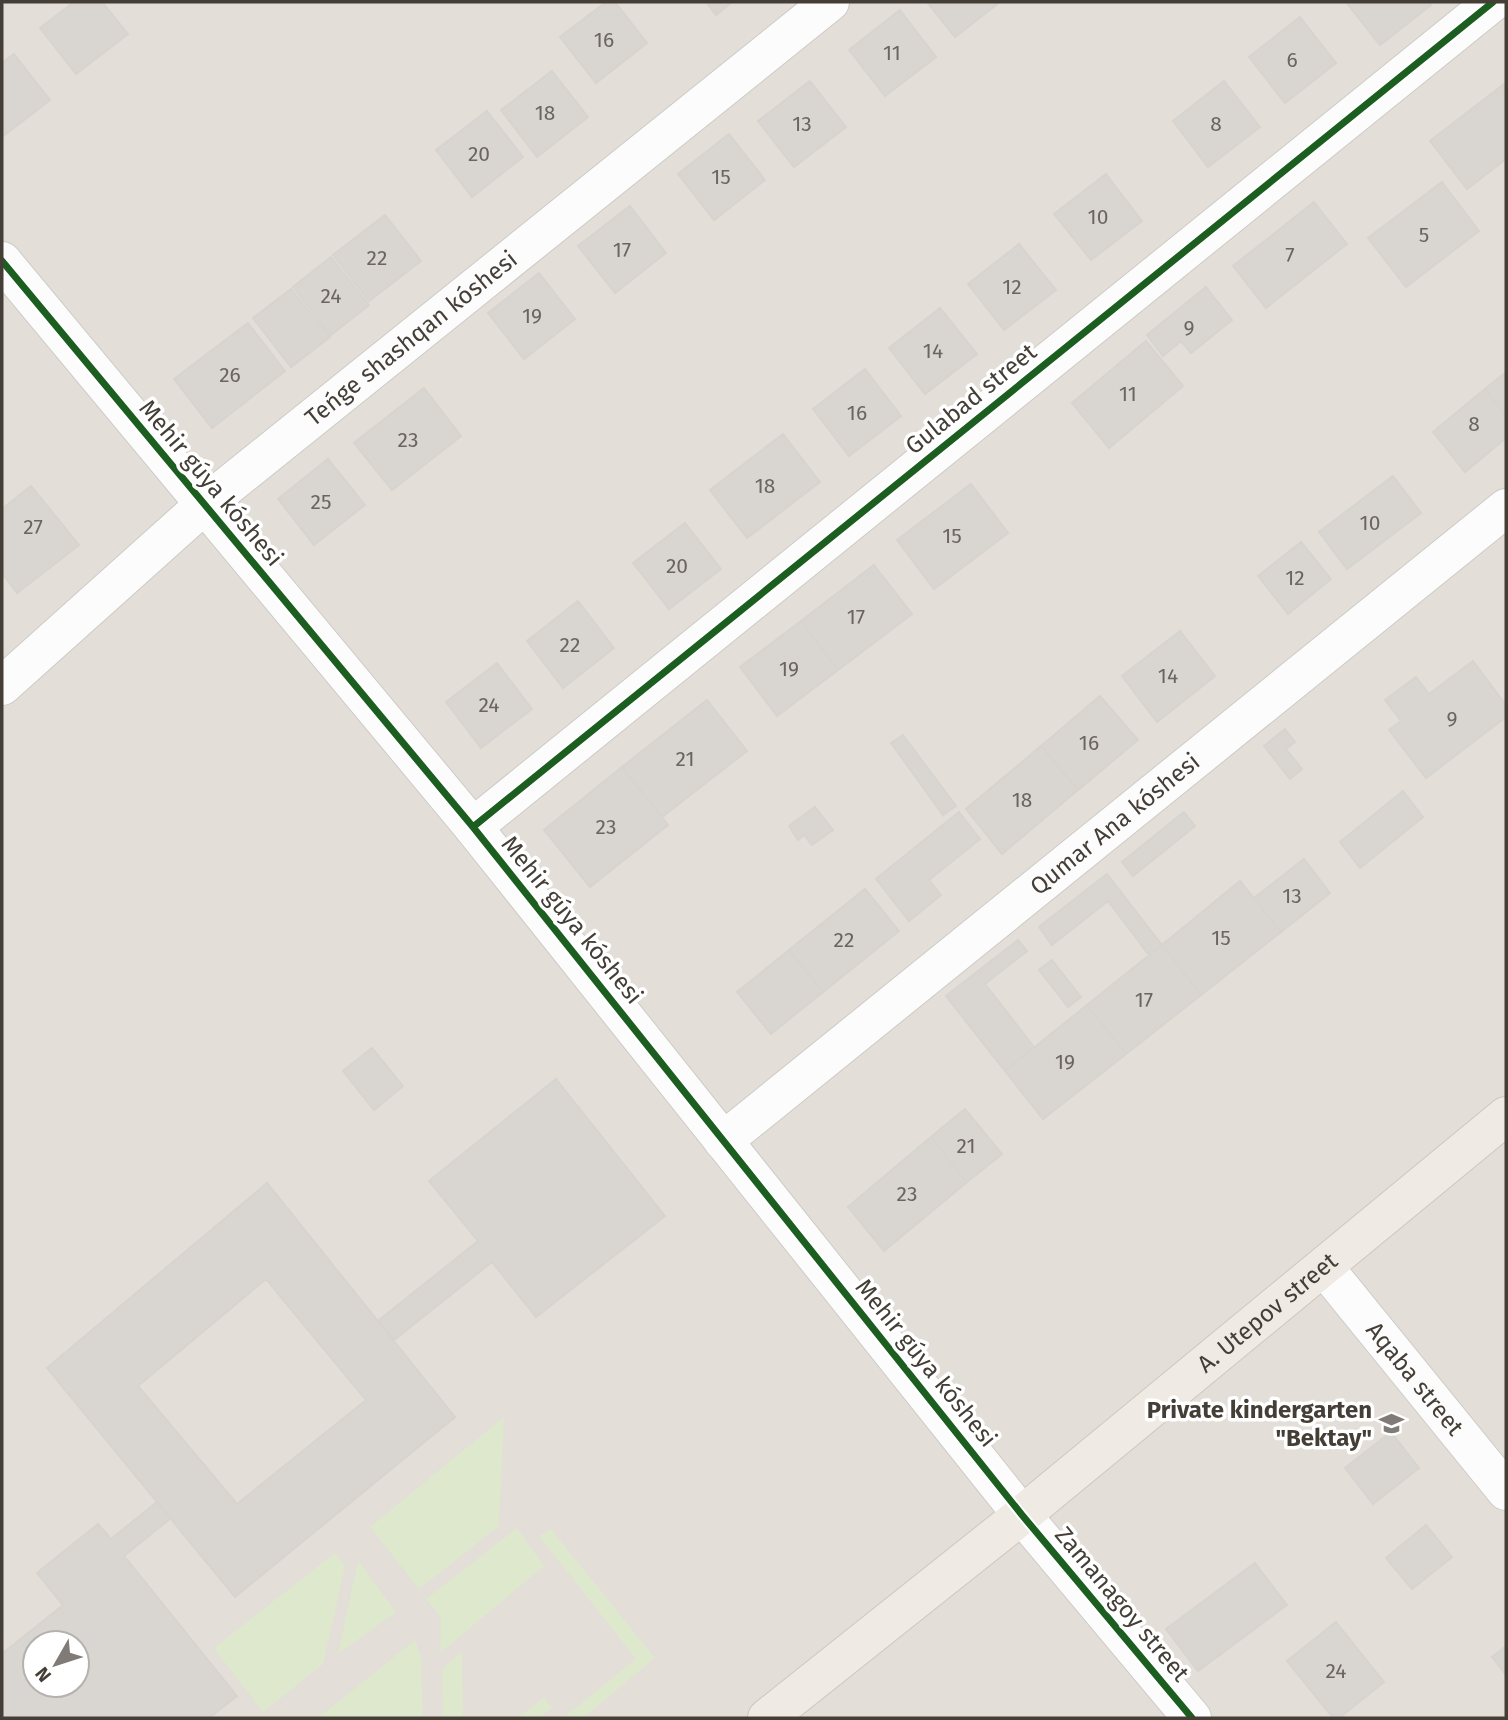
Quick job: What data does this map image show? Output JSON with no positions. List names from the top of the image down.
{
  "streets": {
    "main road": ["A. Utepov street"],
    "street": [
      "Teńge shashqan kóshesi",
      "Gulabad street",
      "Mehir gúyа kóshesi",
      "Qumar Ana kóshesi",
      "Aqaba street",
      "Zamanagoy street"
    ]
  },
  "crossings": [
    ["Teńge shashqan kóshesi", "Mehir gúyа kóshesi"],
    ["Gulabad street", "Mehir gúyа kóshesi"],
    ["Mehir gúyа kóshesi", "Qumar Ana kóshesi"],
    ["Mehir gúyа kóshesi", "A. Utepov street"],
    ["Mehir gúyа kóshesi", "Zamanagoy street"],
    ["A. Utepov street", "Aqaba street"],
    ["A. Utepov street", "Zamanagoy street"]
  ],
  "places": {
    "school or university": ["Private kindergarten \"Bektay\""]
  },
  "house_numbers": [
    "16",
    "11",
    "6",
    "18",
    "13",
    "8",
    "20",
    "15",
    "10",
    "5",
    "17",
    "7",
    "22",
    "12",
    "24",
    "19",
    "9",
    "14",
    "26",
    "11",
    "16",
    "8",
    "23",
    "18",
    "25",
    "10",
    "27",
    "15",
    "20",
    "12",
    "17",
    "22",
    "19",
    "14",
    "24",
    "9",
    "16",
    "21",
    "18",
    "23",
    "13",
    "15",
    "22",
    "17",
    "19",
    "21",
    "23",
    "24"
  ],
  "north": "bottom left"
}
